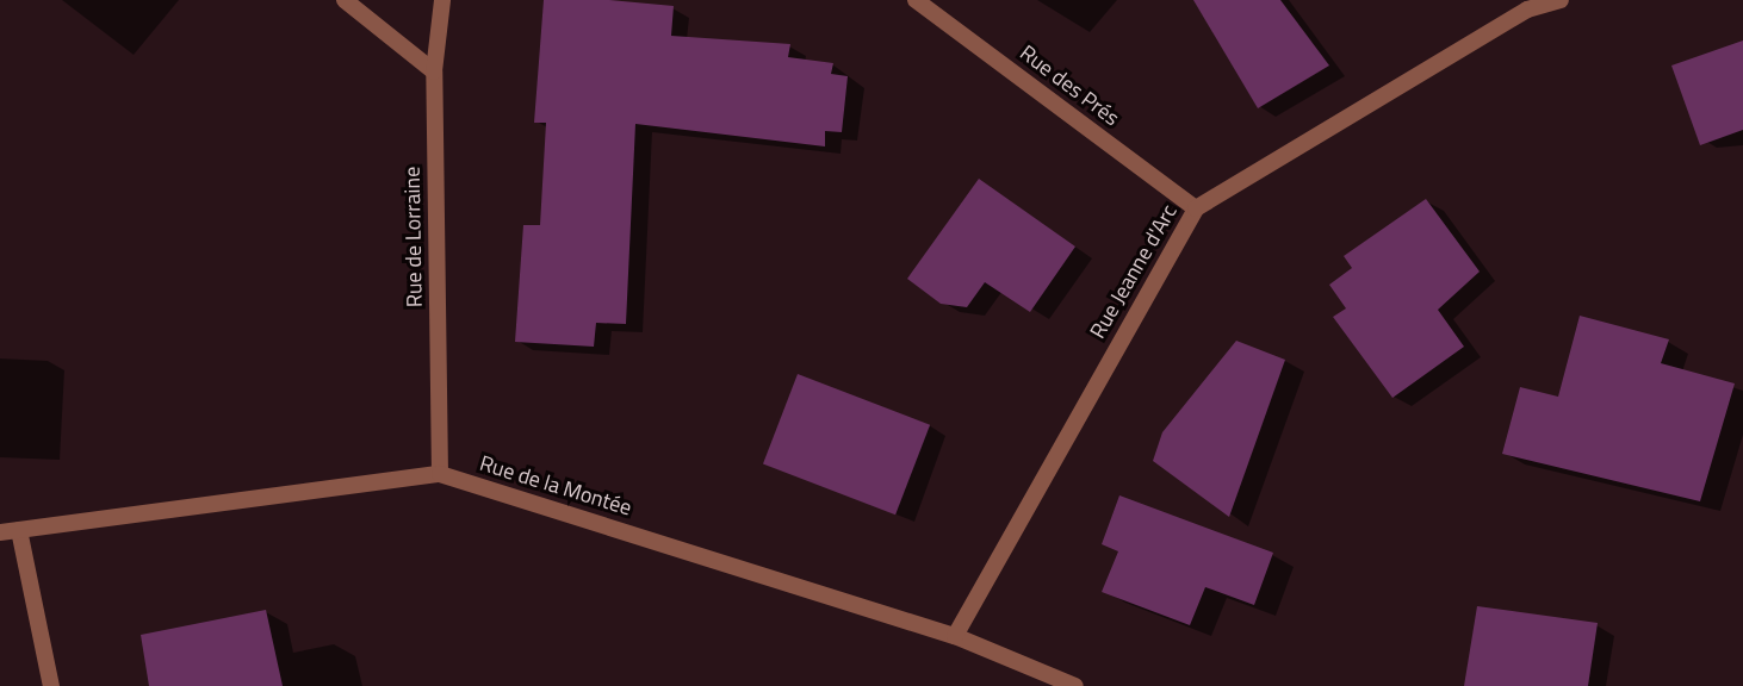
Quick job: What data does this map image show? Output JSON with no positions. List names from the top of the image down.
{
  "streets": {
    "street": [
      "Rue des Prés",
      "Rue de Lorraine",
      "Rue Jeanne d'Arc",
      "Rue de la Montée"
    ]
  },
  "crossings": [
    ["Rue des Prés", "Rue Jeanne d'Arc"],
    ["Rue de Lorraine", "Rue de la Montée"],
    ["Rue Jeanne d'Arc", "Rue de la Montée"]
  ]
}
